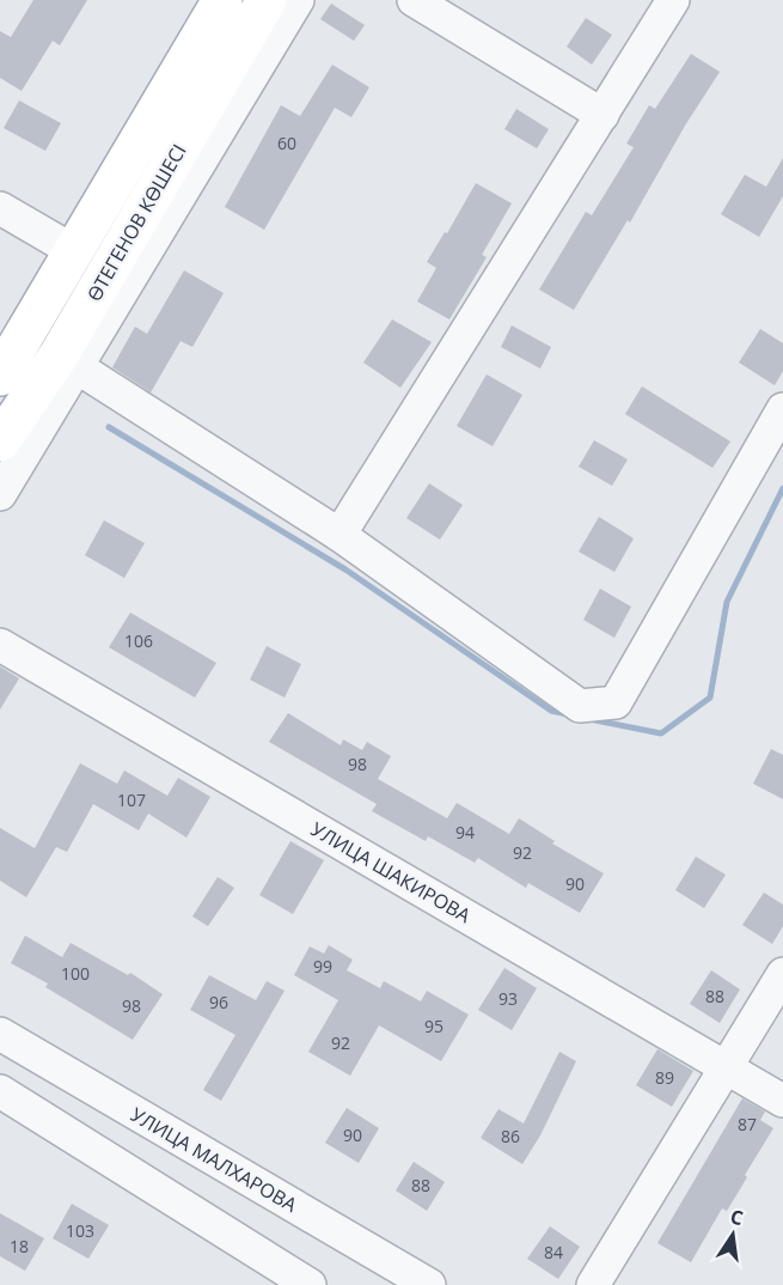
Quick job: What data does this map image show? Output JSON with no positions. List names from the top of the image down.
{
  "streets": {
    "main road": ["ӨТЕГЕНОВ КӨШЕСІ"],
    "street": ["УЛИЦА ШАКИРОВА", "УЛИЦА МАЛХАРОВА"]
  },
  "house_numbers": [
    "60",
    "106",
    "98",
    "107",
    "94",
    "92",
    "90",
    "99",
    "100",
    "88",
    "93",
    "96",
    "98",
    "95",
    "92",
    "89",
    "87",
    "90",
    "86",
    "88",
    "103",
    "18",
    "84"
  ],
  "north": "top"
}
